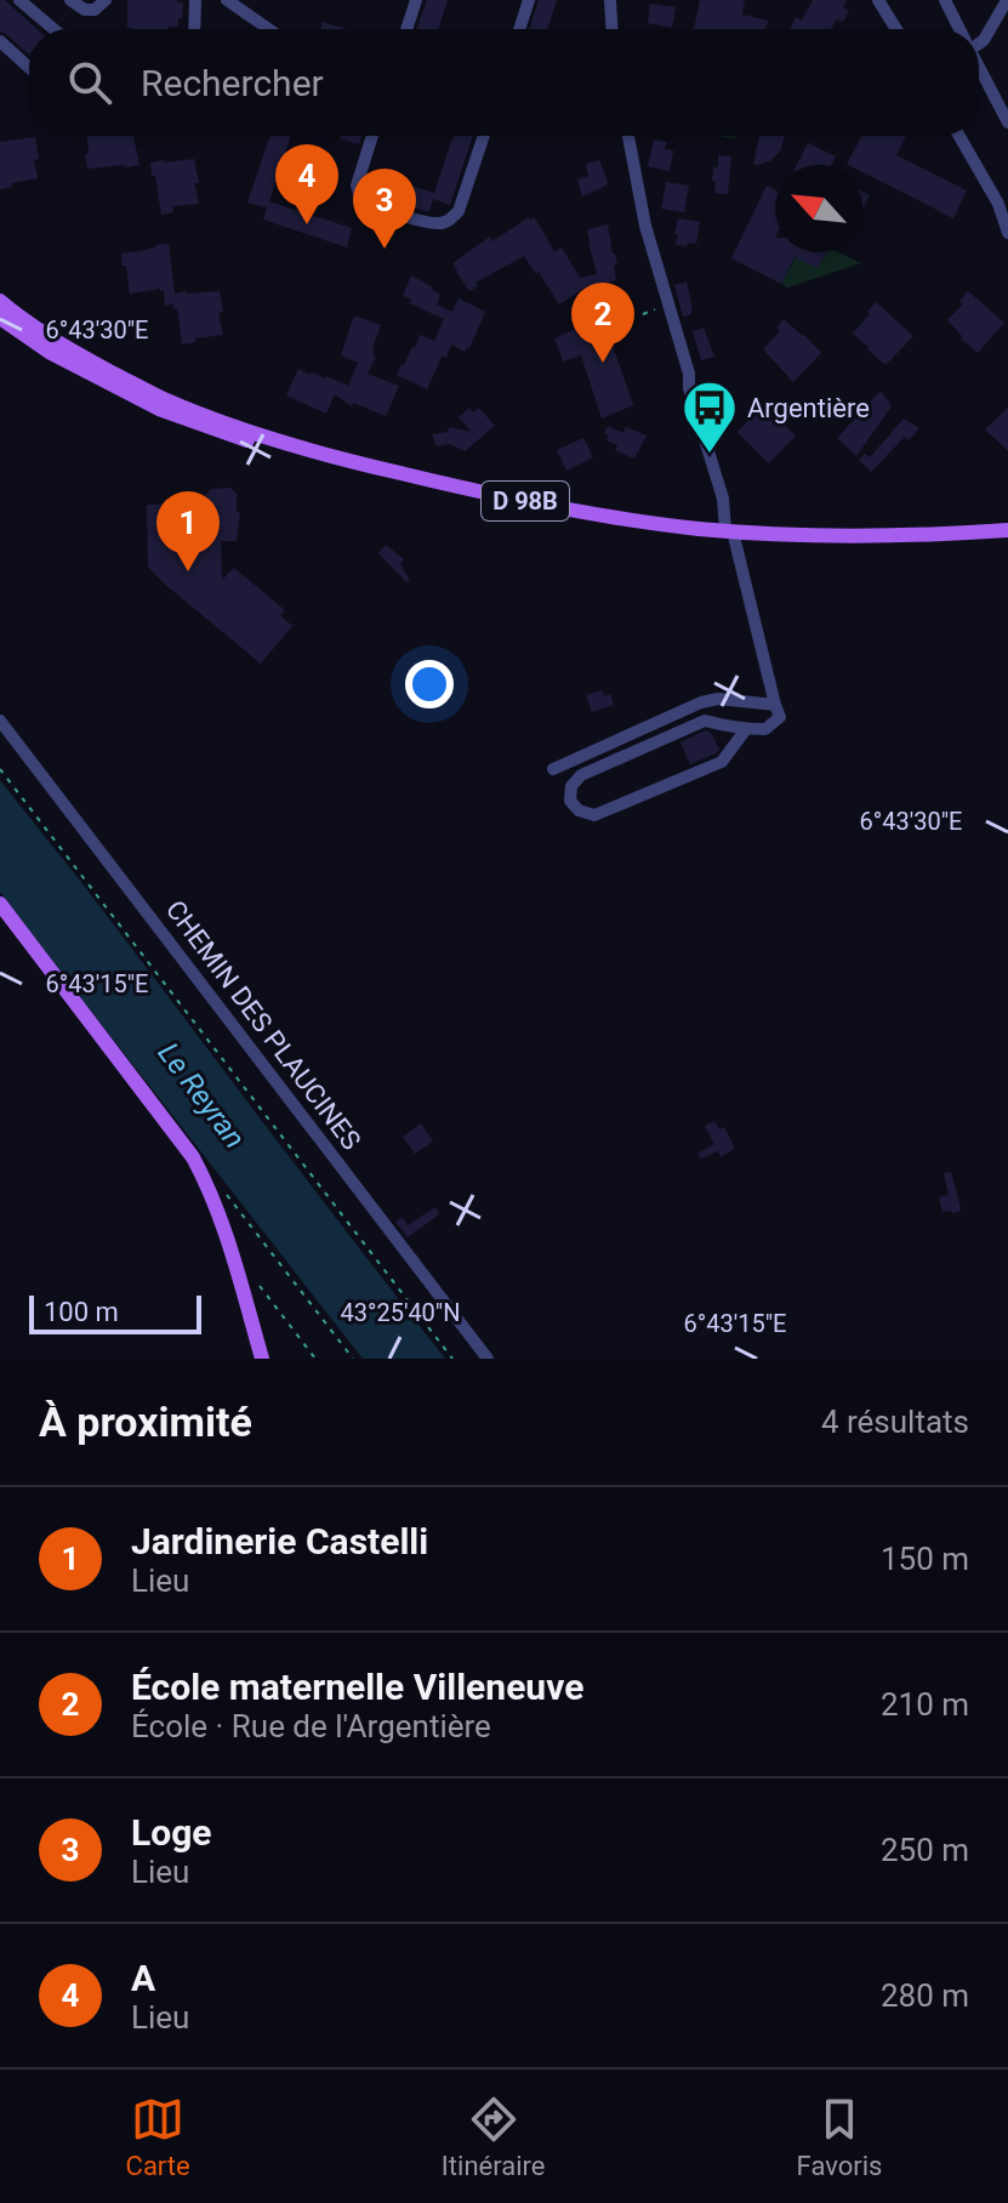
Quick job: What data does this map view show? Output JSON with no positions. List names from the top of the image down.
{
  "streets": {
    "main road": ["D 98B"],
    "street": ["CHEMIN DES PLAUCINES"]
  },
  "water": ["Le Reyran"],
  "places": {
    "bus stop": ["Argentière"]
  },
  "scale_bar": "100 m",
  "north": "top left",
  "page": {
    "search": "Rechercher",
    "pins": [
      "4",
      "3",
      "2",
      "1"
    ],
    "scale": "100 m",
    "heading": ["À proximité", "4 résultats"],
    "list": [
      {
        "mark": "1",
        "name": "Jardinerie Castelli",
        "note": "Lieu",
        "value": "150 m"
      },
      {
        "mark": "2",
        "name": "École maternelle Villeneuve",
        "note": "École · Rue de l'Argentière",
        "value": "210 m"
      },
      {
        "mark": "3",
        "name": "Loge",
        "note": "Lieu",
        "value": "250 m"
      },
      {
        "mark": "4",
        "name": "A",
        "note": "Lieu",
        "value": "280 m"
      }
    ],
    "nav": ["Carte", "Itinéraire", "Favoris"]
  },
  "coordinates": ["6°43'30\"E", "6°43'15\"E", "43°25'40\"N"]
}
